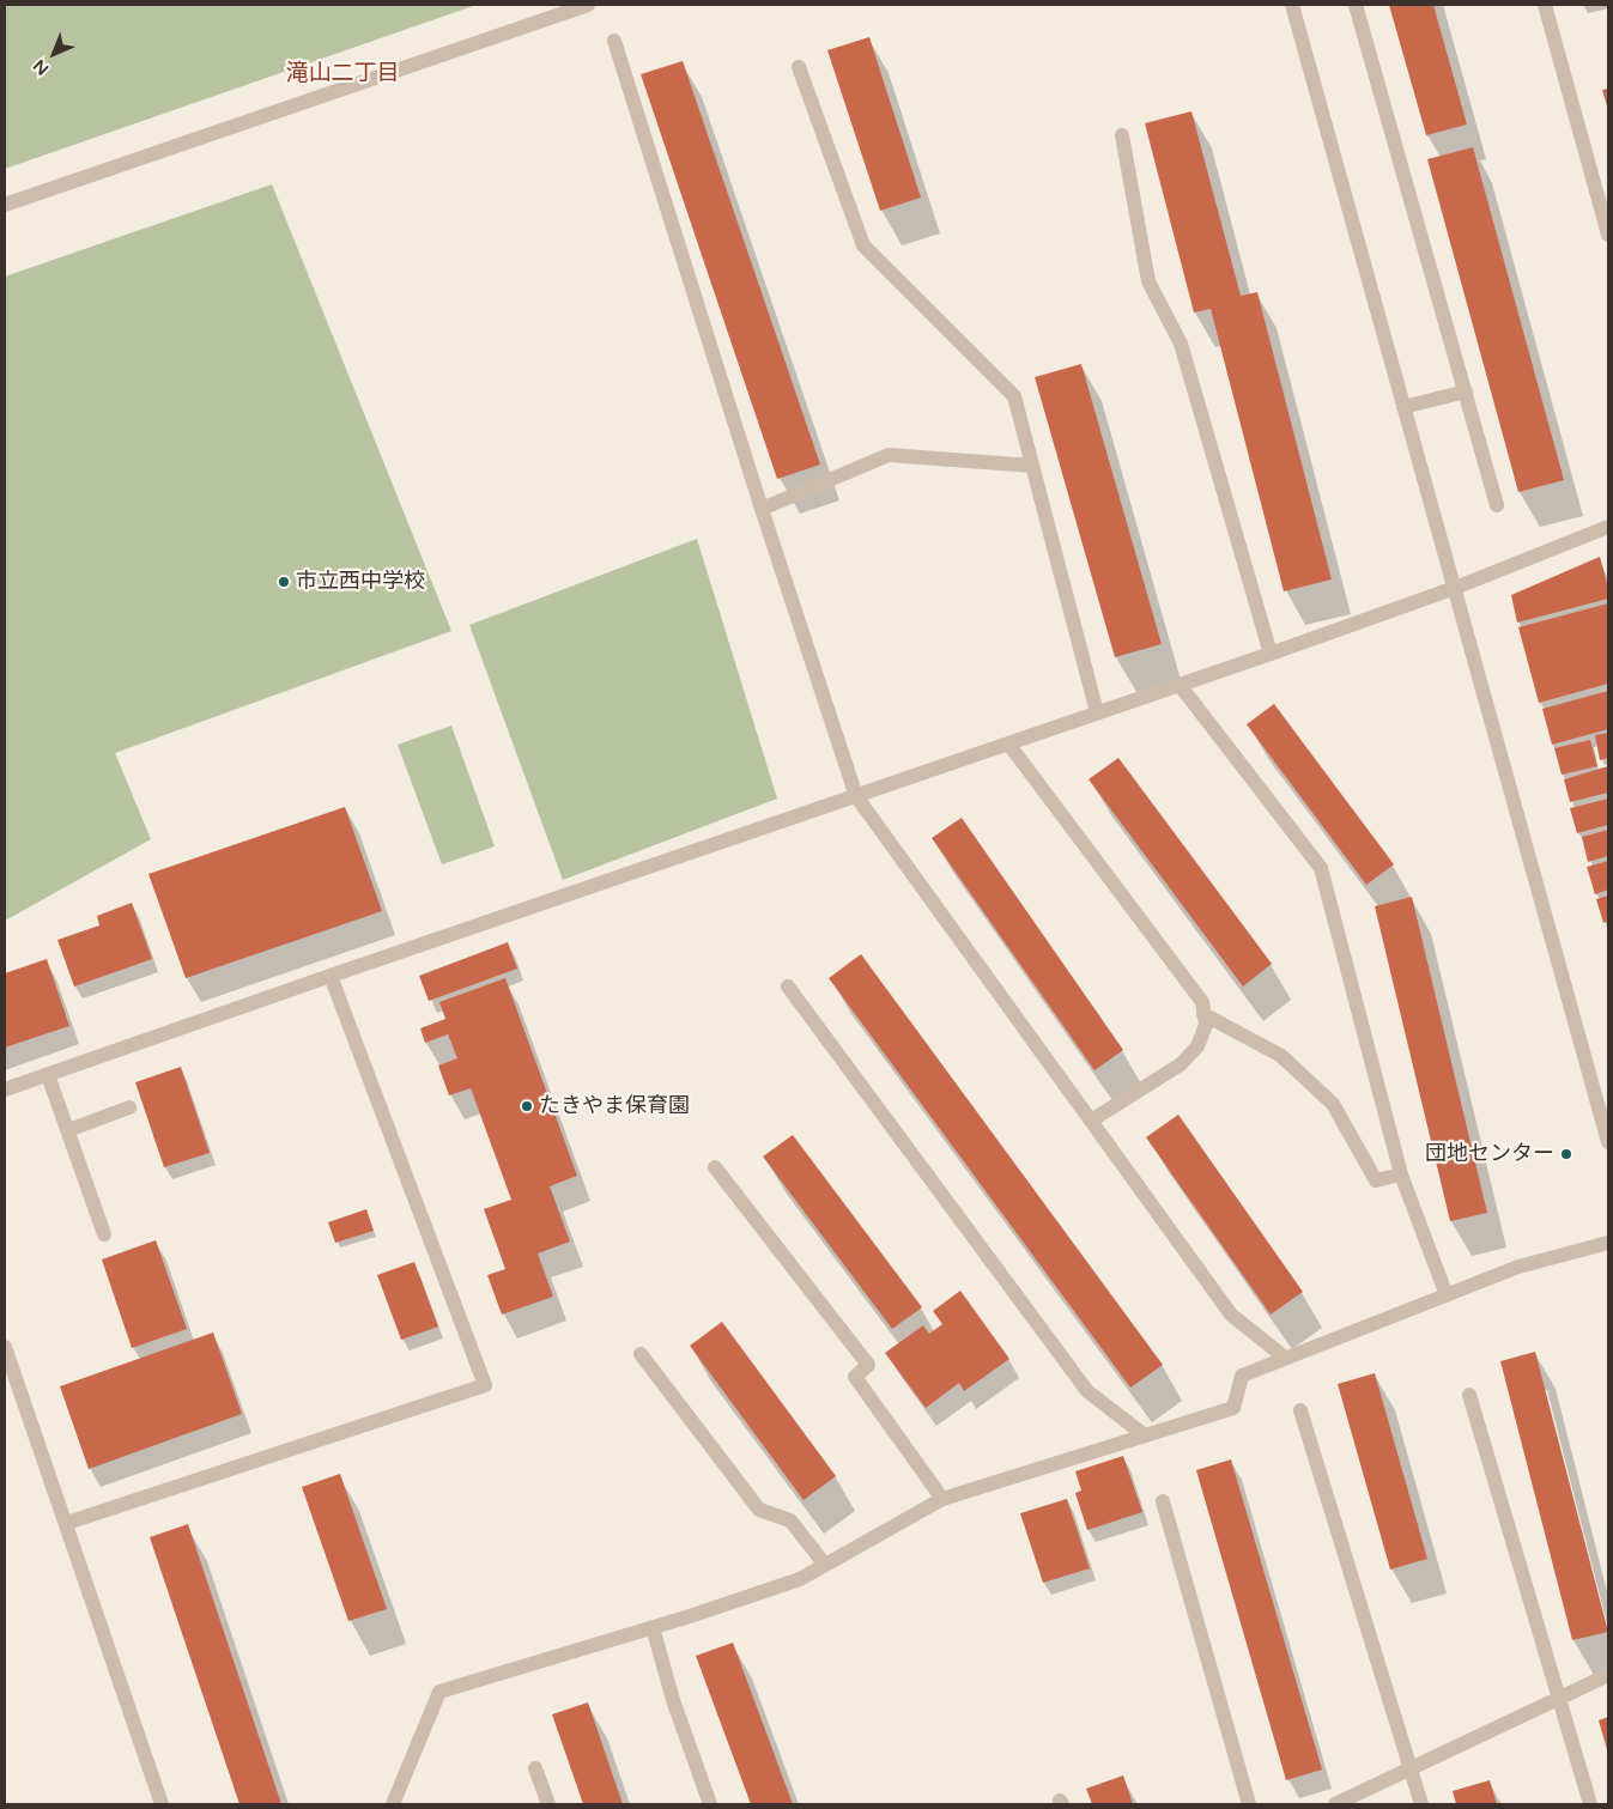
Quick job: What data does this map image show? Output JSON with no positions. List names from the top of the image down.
{
  "districts": ["滝山二丁目"],
  "places": ["市立西中学校", "たきやま保育園", "団地センター"],
  "north": "bottom left"
}
